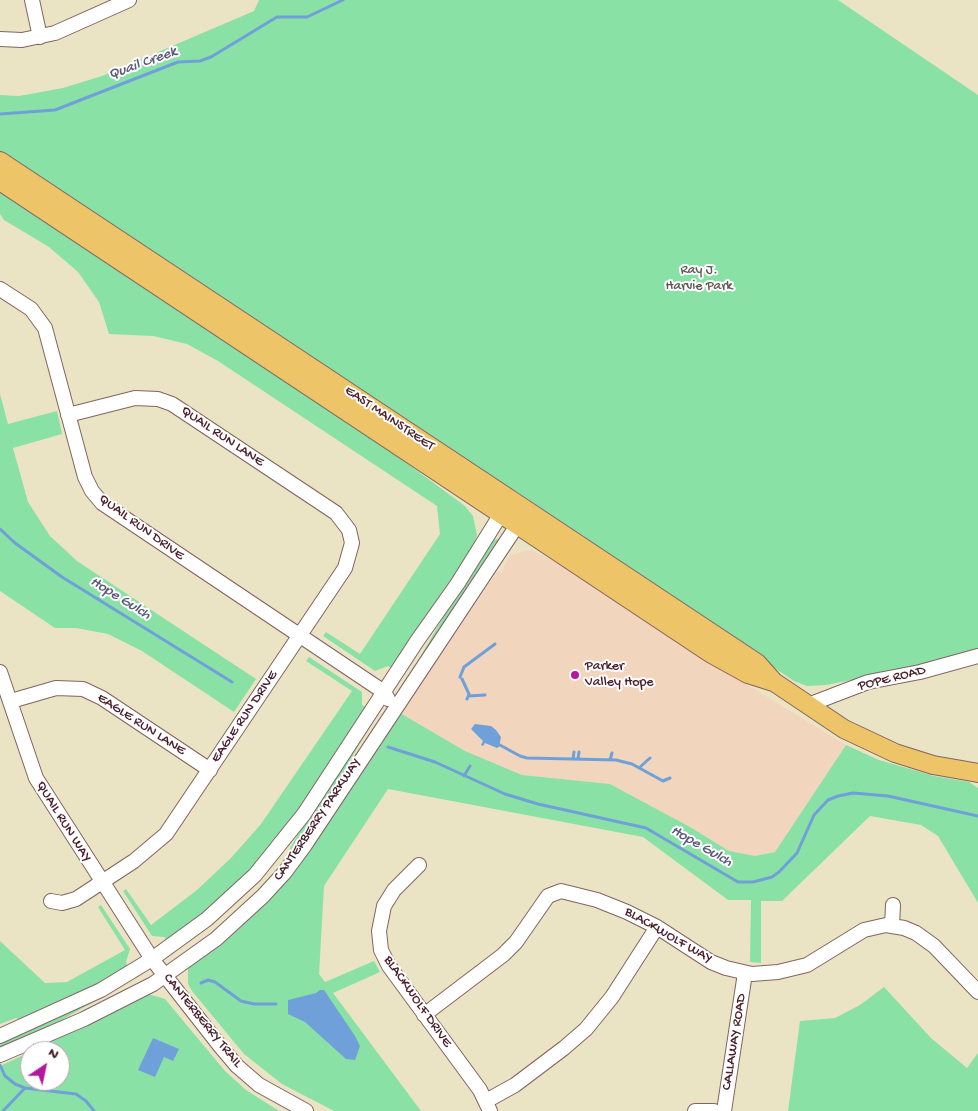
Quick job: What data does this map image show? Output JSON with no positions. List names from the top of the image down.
{
  "streets": {
    "main road": ["EAST MAINSTREET"],
    "street": [
      "QUAIL RUN LANE",
      "QUAIL RUN DRIVE",
      "POPE ROAD",
      "EAGLE RUN DRIVE",
      "EAGLE RUN LANE",
      "CANTERBERRY PARKWAY",
      "QUAIL RUN WAY",
      "BLACKWOLF WAY",
      "BLACKWOLF DRIVE",
      "CANTERBERRY TRAIL",
      "CALLAWAY ROAD"
    ]
  },
  "crossings": [
    ["EAST MAINSTREET", "POPE ROAD"],
    ["EAST MAINSTREET", "CANTERBERRY PARKWAY"],
    ["QUAIL RUN LANE", "QUAIL RUN DRIVE"],
    ["QUAIL RUN LANE", "EAGLE RUN DRIVE"],
    ["QUAIL RUN DRIVE", "EAGLE RUN DRIVE"],
    ["QUAIL RUN DRIVE", "CANTERBERRY PARKWAY"],
    ["EAGLE RUN DRIVE", "EAGLE RUN LANE"],
    ["EAGLE RUN DRIVE", "QUAIL RUN WAY"],
    ["EAGLE RUN LANE", "QUAIL RUN WAY"],
    ["CANTERBERRY PARKWAY", "QUAIL RUN WAY"],
    ["CANTERBERRY PARKWAY", "CANTERBERRY TRAIL"],
    ["QUAIL RUN WAY", "CANTERBERRY TRAIL"],
    ["BLACKWOLF WAY", "BLACKWOLF DRIVE"],
    ["BLACKWOLF WAY", "CALLAWAY ROAD"]
  ],
  "water": ["Quail Creek", "Hope Gulch"],
  "parks": ["Ray J. Harvie Park"],
  "places": ["Parker Valley Hope"],
  "north": "top right"
}
